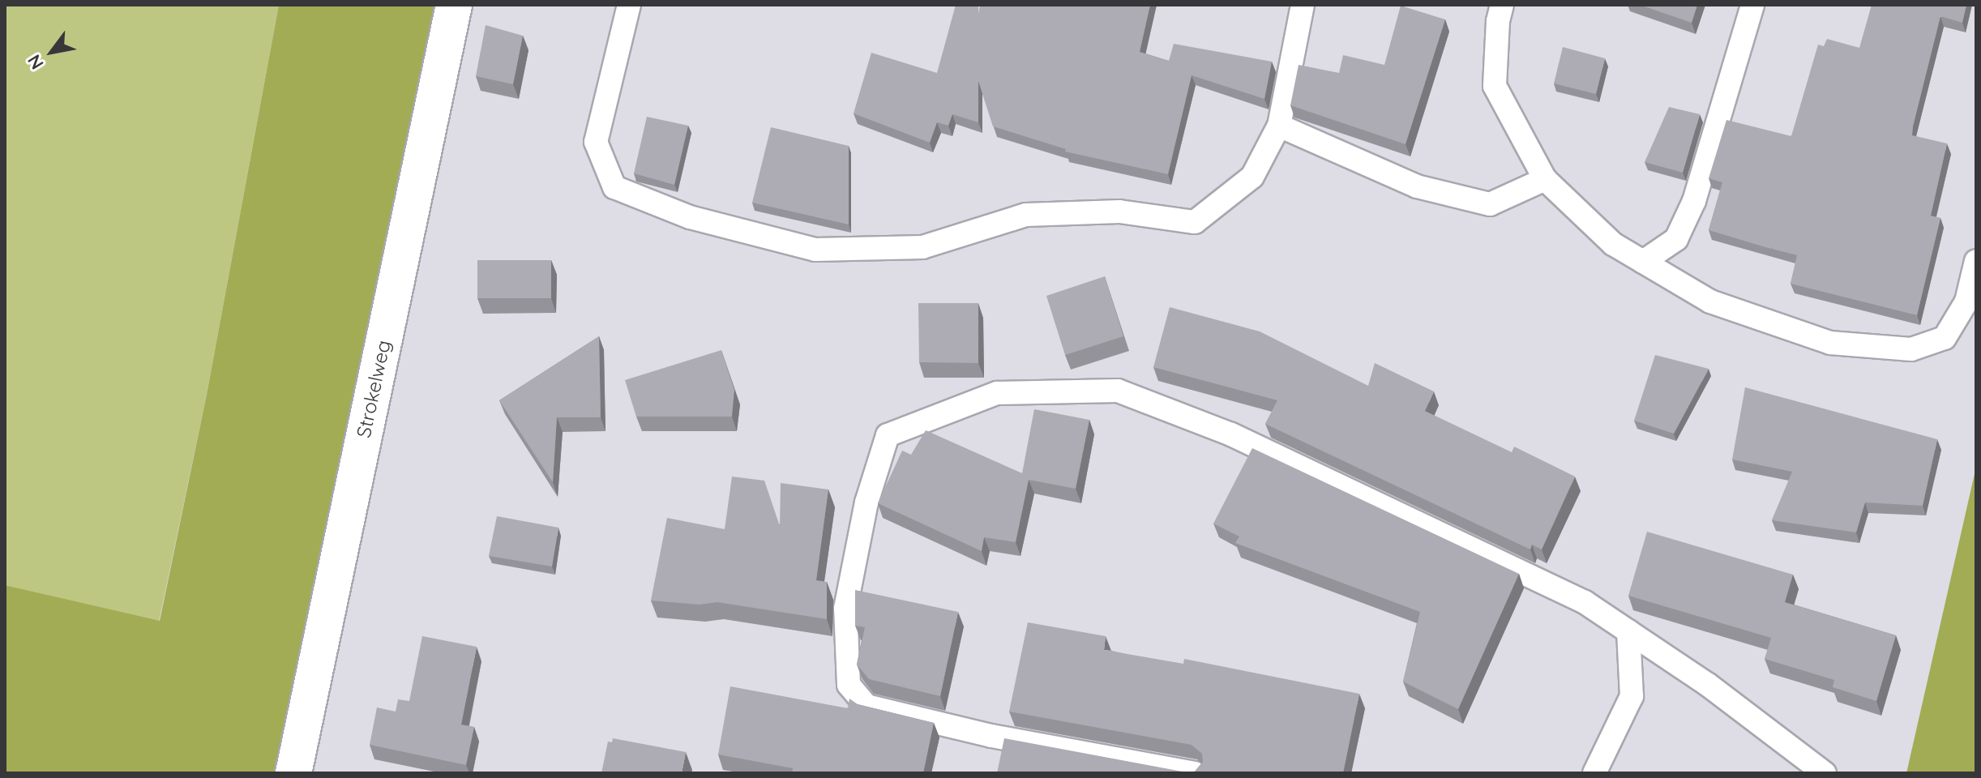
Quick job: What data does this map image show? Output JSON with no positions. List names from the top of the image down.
{
  "streets": {
    "street": ["Strokelweg"]
  },
  "north": "bottom left"
}
